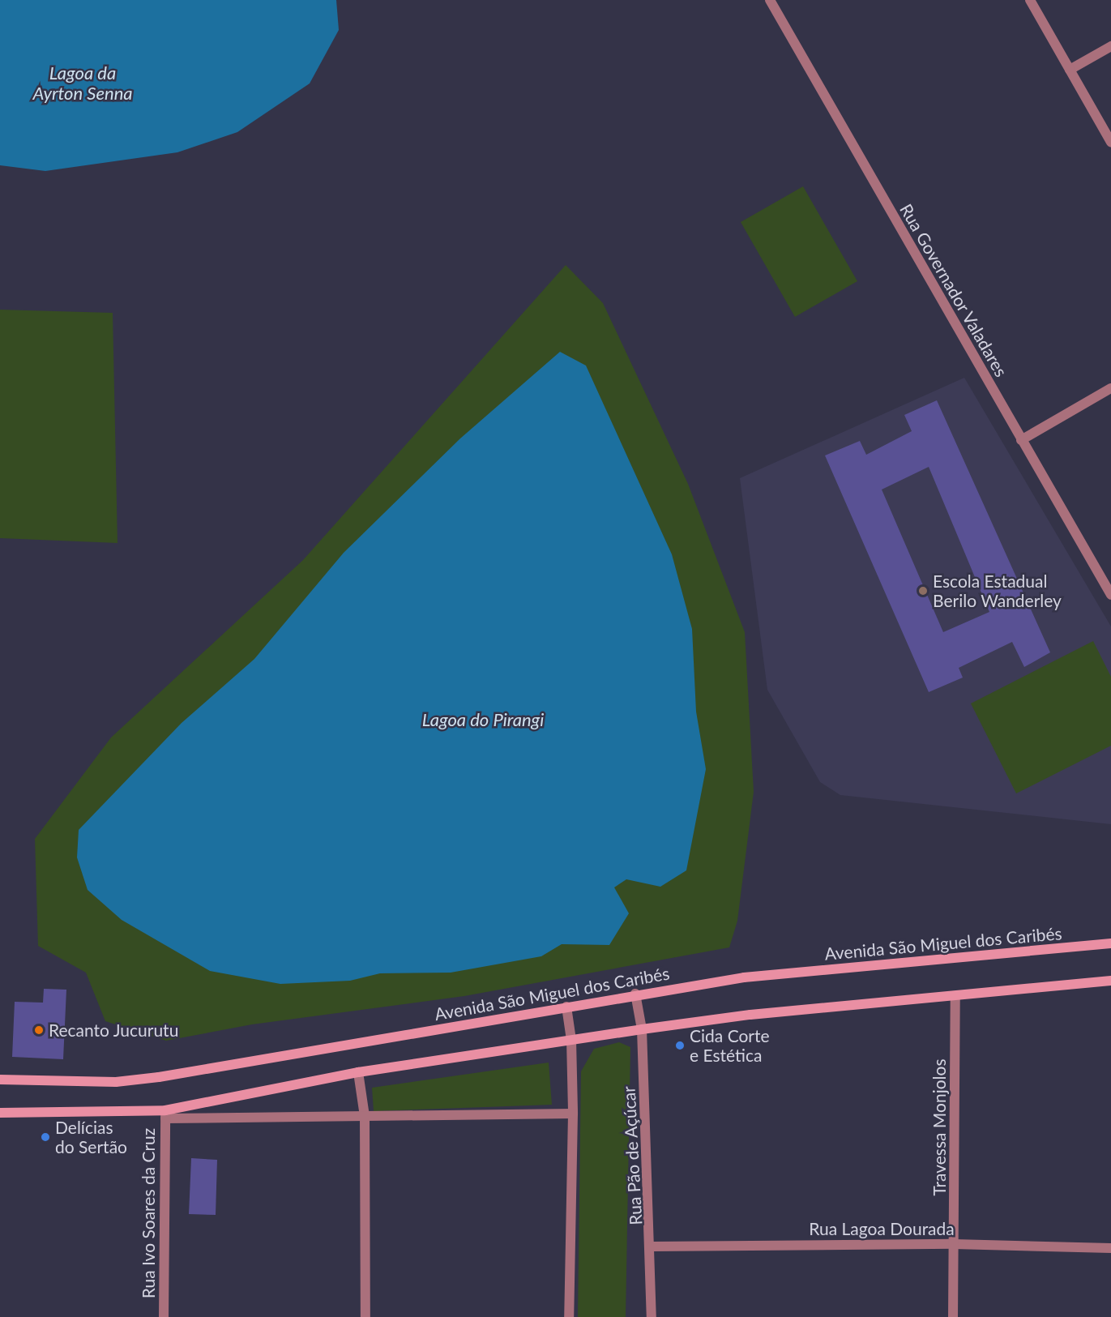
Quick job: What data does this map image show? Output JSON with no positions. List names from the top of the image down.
{
  "streets": {
    "main road": ["Avenida São Miguel dos Caribés"],
    "street": [
      "Rua Governador Valadares",
      "Travessa Monjolos",
      "Rua Pão de Açúcar",
      "Rua Ivo Soares da Cruz",
      "Rua Lagoa Dourada"
    ]
  },
  "crossings": [
    ["Avenida São Miguel dos Caribés", "Rua Pão de Açúcar"],
    ["Travessa Monjolos", "Rua Lagoa Dourada"],
    ["Rua Pão de Açúcar", "Rua Lagoa Dourada"]
  ],
  "water": ["Lagoa da Ayrton Senna", "Lagoa do Pirangi"],
  "places": [
    "Escola Estadual Berilo Wanderley",
    "Recanto Jucurutu",
    "Cida Corte e Estética",
    "Delícias do Sertão"
  ]
}
